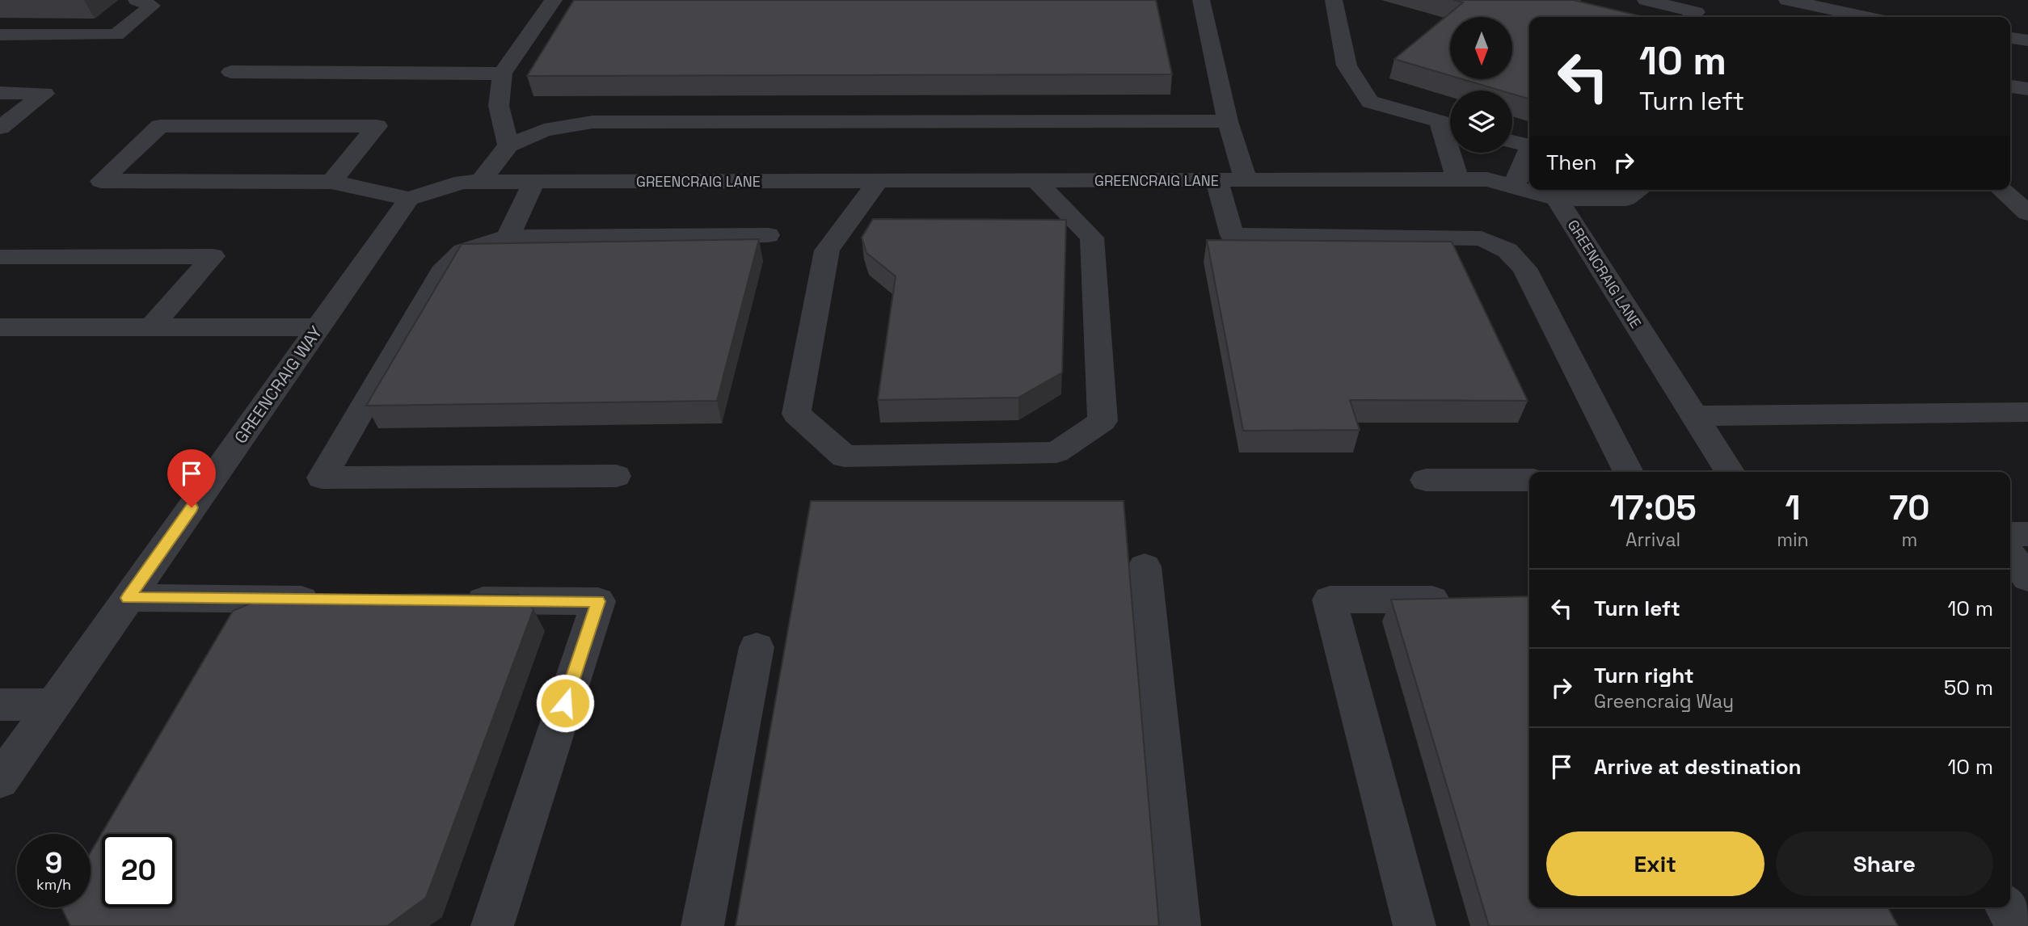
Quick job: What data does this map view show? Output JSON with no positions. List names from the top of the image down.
{
  "streets": {
    "street": ["GREENCRAIG LANE", "GREENCRAIG WAY"]
  },
  "crossings": [
    ["GREENCRAIG LANE", "GREENCRAIG WAY"]
  ],
  "north": "bottom",
  "page": {
    "turn": ["10 m", "Turn left"],
    "then": "Then",
    "eta": [
      "17:05",
      "Arrival",
      "1",
      "min",
      "70",
      "m"
    ],
    "list": [
      {
        "name": "Turn left",
        "value": "10 m"
      },
      {
        "name": "Turn right",
        "note": "Greencraig Way",
        "value": "50 m"
      },
      {
        "name": "Arrive at destination",
        "value": "10 m"
      }
    ],
    "buttons": ["Exit", "Share"],
    "speed": "9 km/h",
    "limit": "20"
  }
}
